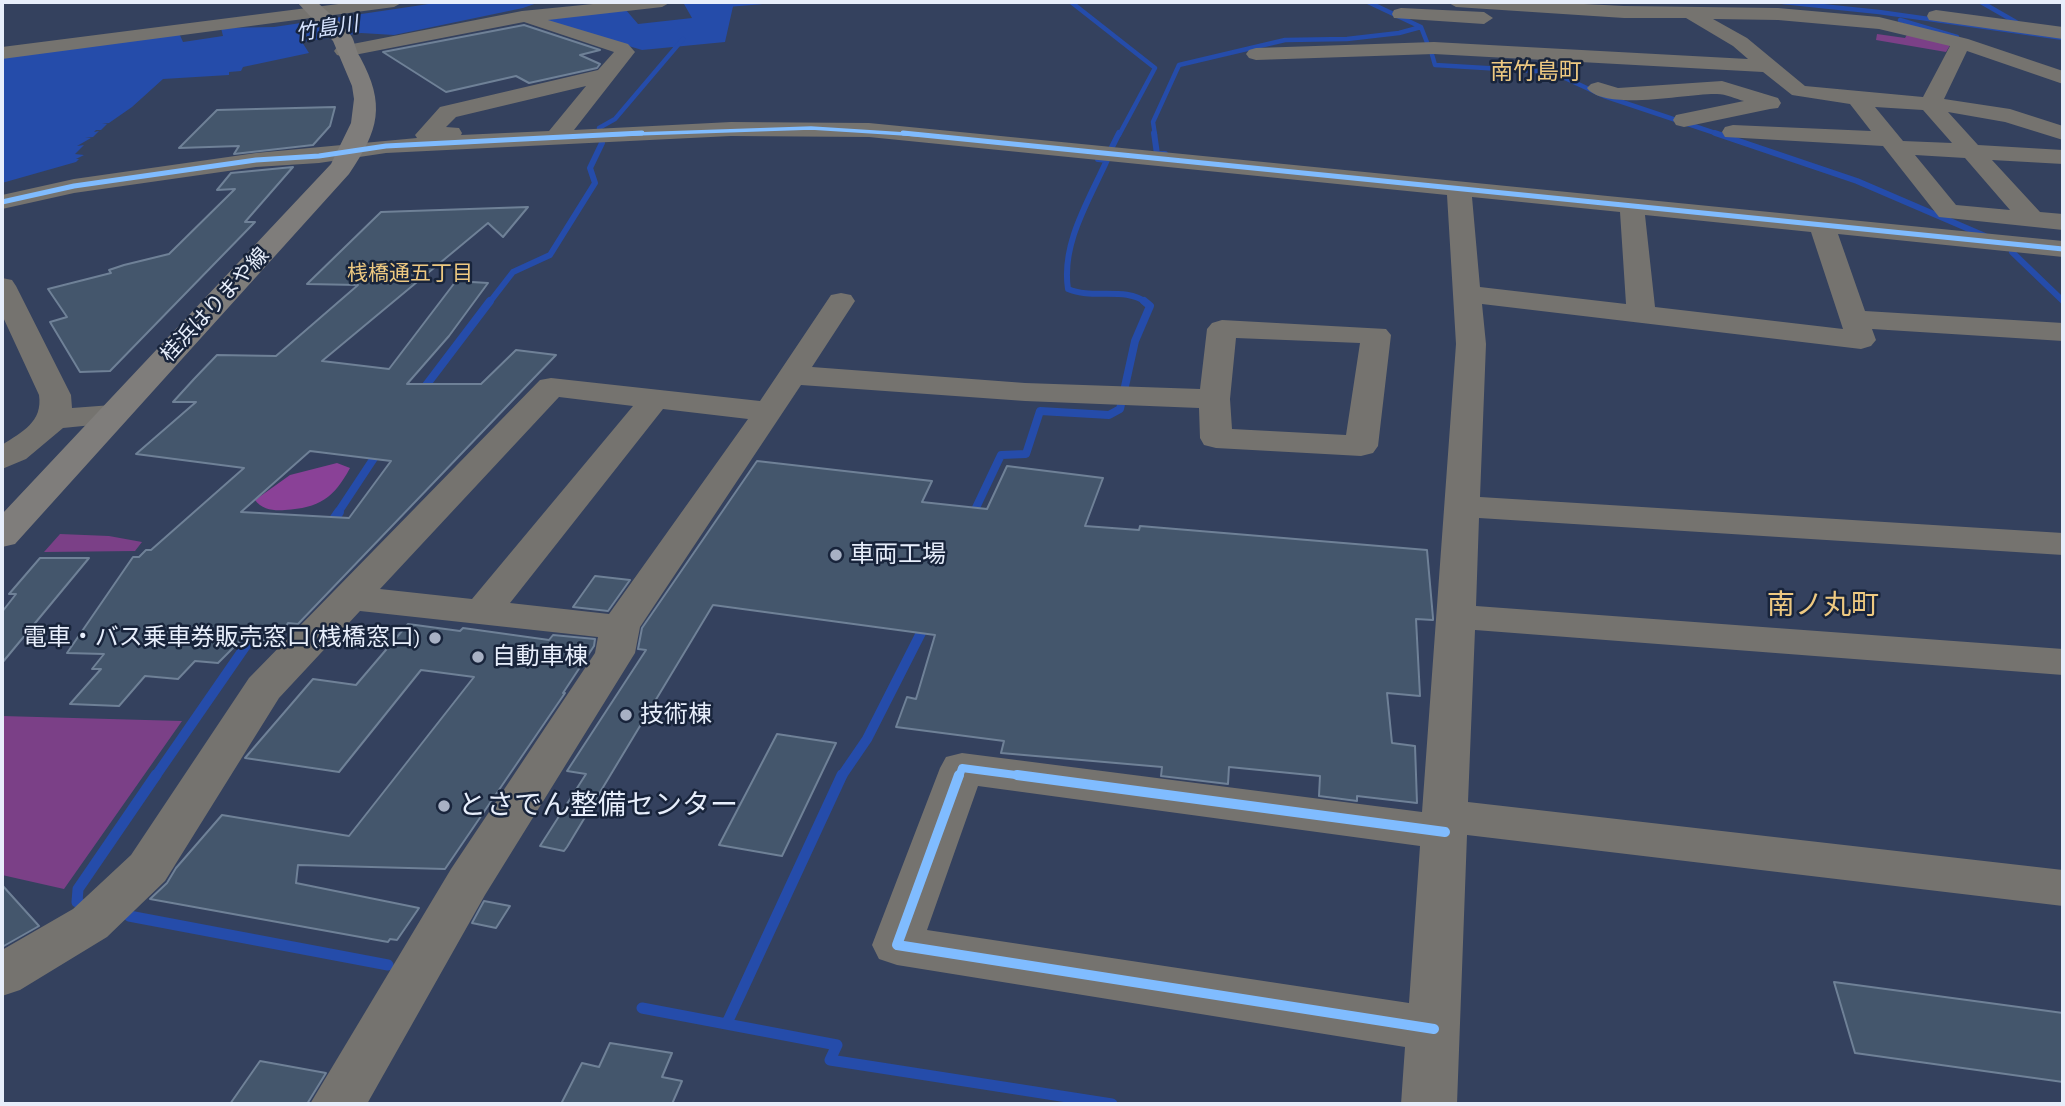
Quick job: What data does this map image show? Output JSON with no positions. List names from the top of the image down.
{
  "streets": {
    "main road": ["桂浜はりまや線"]
  },
  "districts": ["南竹島町", "桟橋通五丁目", "南ノ丸町"],
  "water": ["竹島川"],
  "places": [
    "車両工場",
    "電車・バス乗車券販売窓口(桟橋窓口)",
    "自動車棟",
    "技術棟",
    "とさでん整備センター"
  ]
}
